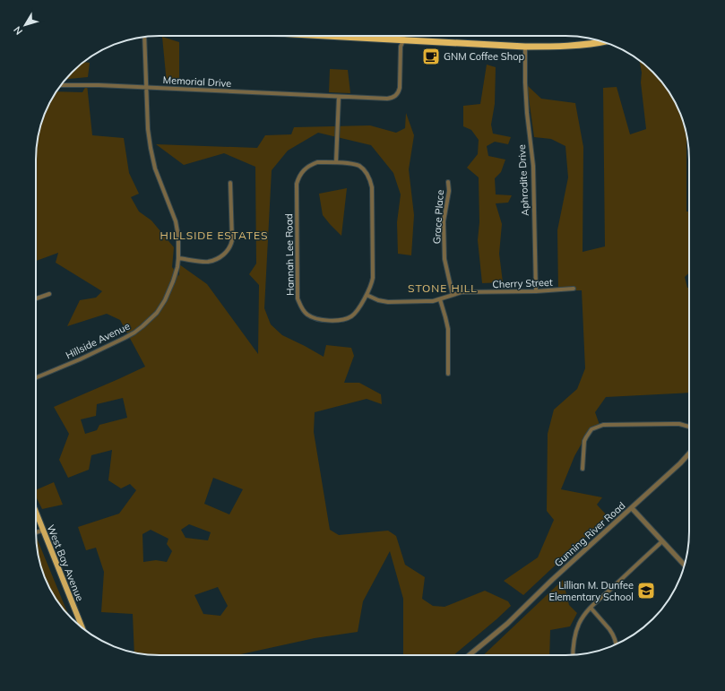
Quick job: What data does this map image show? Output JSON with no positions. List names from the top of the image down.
{
  "streets": {
    "main road": ["West Bay Avenue"],
    "street": [
      "Memorial Drive",
      "Aphrodite Drive",
      "Grace Place",
      "Hannah Lee Road",
      "Cherry Street",
      "Hillside Avenue",
      "Gunning River Road"
    ]
  },
  "crossings": [
    ["Memorial Drive", "Hillside Avenue"],
    ["Aphrodite Drive", "Cherry Street"],
    ["Grace Place", "Cherry Street"],
    ["Hannah Lee Road", "Cherry Street"]
  ],
  "districts": ["HILLSIDE ESTATES", "STONE HILL"],
  "places": {
    "cafe": ["GNM Coffee Shop"],
    "school or university": ["Lillian M. Dunfee Elementary School"]
  },
  "north": "bottom left"
}
